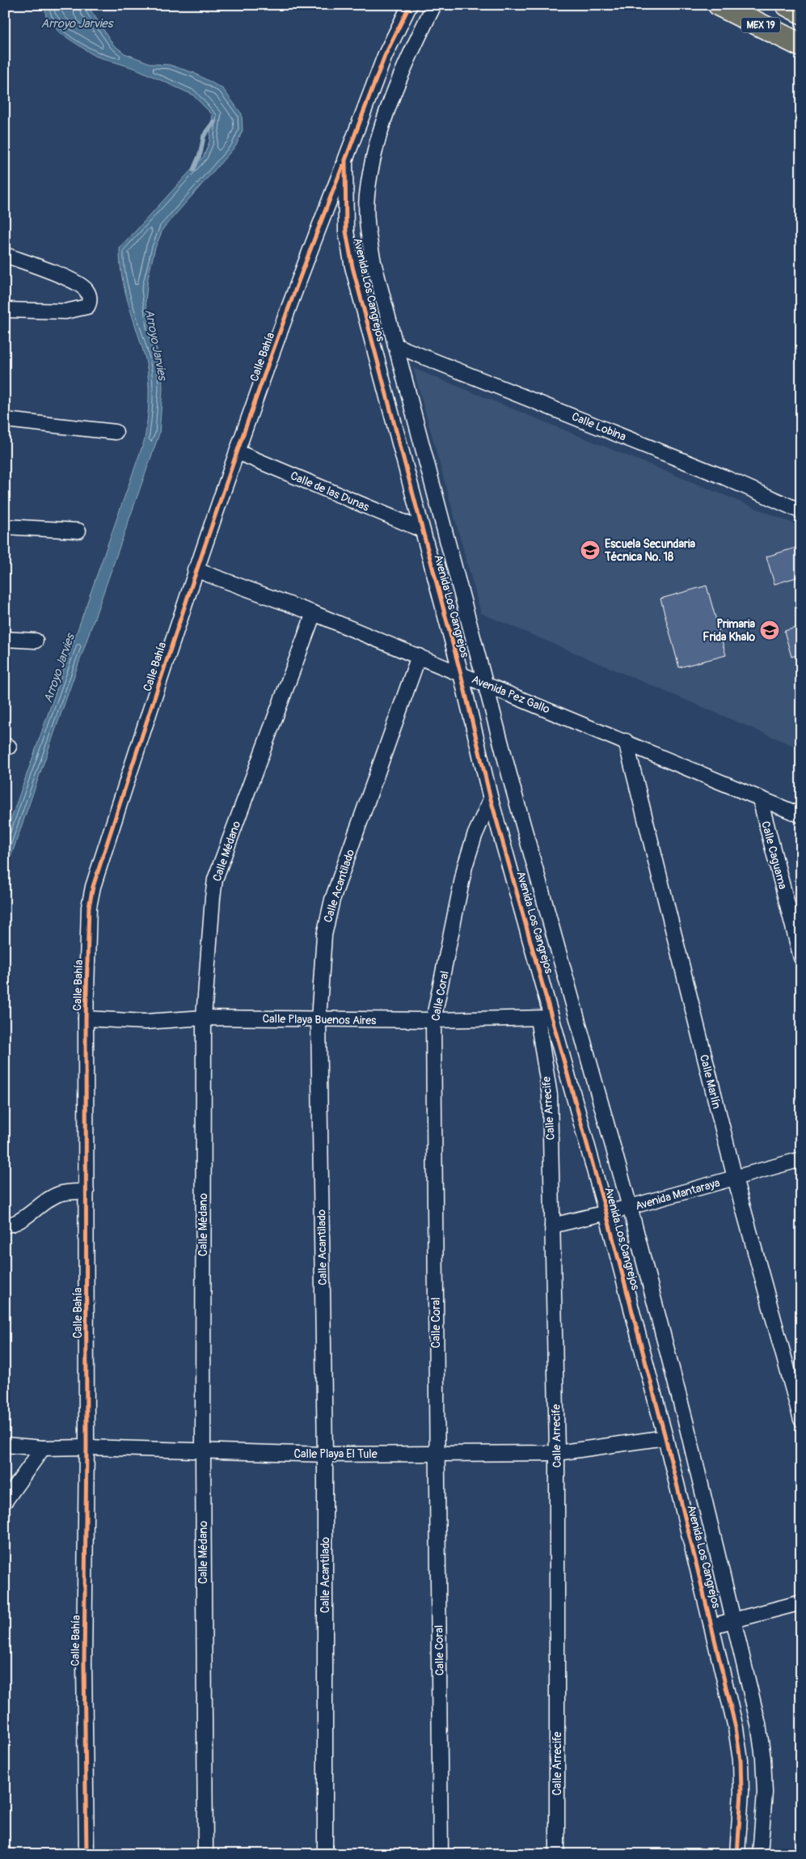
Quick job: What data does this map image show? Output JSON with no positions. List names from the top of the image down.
{
  "streets": {
    "highway": ["MEX 19"],
    "street": [
      "Avenida Los Cangrejos",
      "Calle Bahía",
      "Calle Lobina",
      "Calle de las Dunas",
      "Avenida Pez Gallo",
      "Calle Médano",
      "Calle Caguama",
      "Calle Acantilado",
      "Calle Coral",
      "Calle Playa Buenos Aires",
      "Calle Marlín",
      "Calle Arrecife",
      "Avenida Mantaraya",
      "Calle Playa El Tule"
    ]
  },
  "crossings": [
    ["Avenida Los Cangrejos", "Calle Bahía"],
    ["Avenida Los Cangrejos", "Calle Lobina"],
    ["Avenida Los Cangrejos", "Calle de las Dunas"],
    ["Avenida Los Cangrejos", "Avenida Pez Gallo"],
    ["Avenida Los Cangrejos", "Calle Coral"],
    ["Avenida Los Cangrejos", "Calle Playa Buenos Aires"],
    ["Avenida Los Cangrejos", "Avenida Mantaraya"],
    ["Avenida Los Cangrejos", "Calle Playa El Tule"],
    ["Calle Bahía", "Calle de las Dunas"],
    ["Calle Bahía", "Avenida Pez Gallo"],
    ["Calle Bahía", "Calle Playa Buenos Aires"],
    ["Calle Bahía", "Calle Playa El Tule"],
    ["Avenida Pez Gallo", "Calle Médano"],
    ["Avenida Pez Gallo", "Calle Caguama"],
    ["Avenida Pez Gallo", "Calle Acantilado"],
    ["Avenida Pez Gallo", "Calle Marlín"],
    ["Calle Médano", "Calle Playa Buenos Aires"],
    ["Calle Médano", "Calle Playa El Tule"],
    ["Calle Acantilado", "Calle Playa Buenos Aires"],
    ["Calle Acantilado", "Calle Playa El Tule"],
    ["Calle Coral", "Calle Playa Buenos Aires"],
    ["Calle Coral", "Calle Playa El Tule"],
    ["Calle Playa Buenos Aires", "Calle Arrecife"],
    ["Calle Marlín", "Avenida Mantaraya"],
    ["Calle Arrecife", "Avenida Mantaraya"],
    ["Calle Arrecife", "Calle Playa El Tule"]
  ],
  "water": ["Arroyo Jarvies"],
  "places": {
    "school or university": ["Escuela Secundaria Técnica No. 18", "Primaria Frida Khalo"]
  }
}
